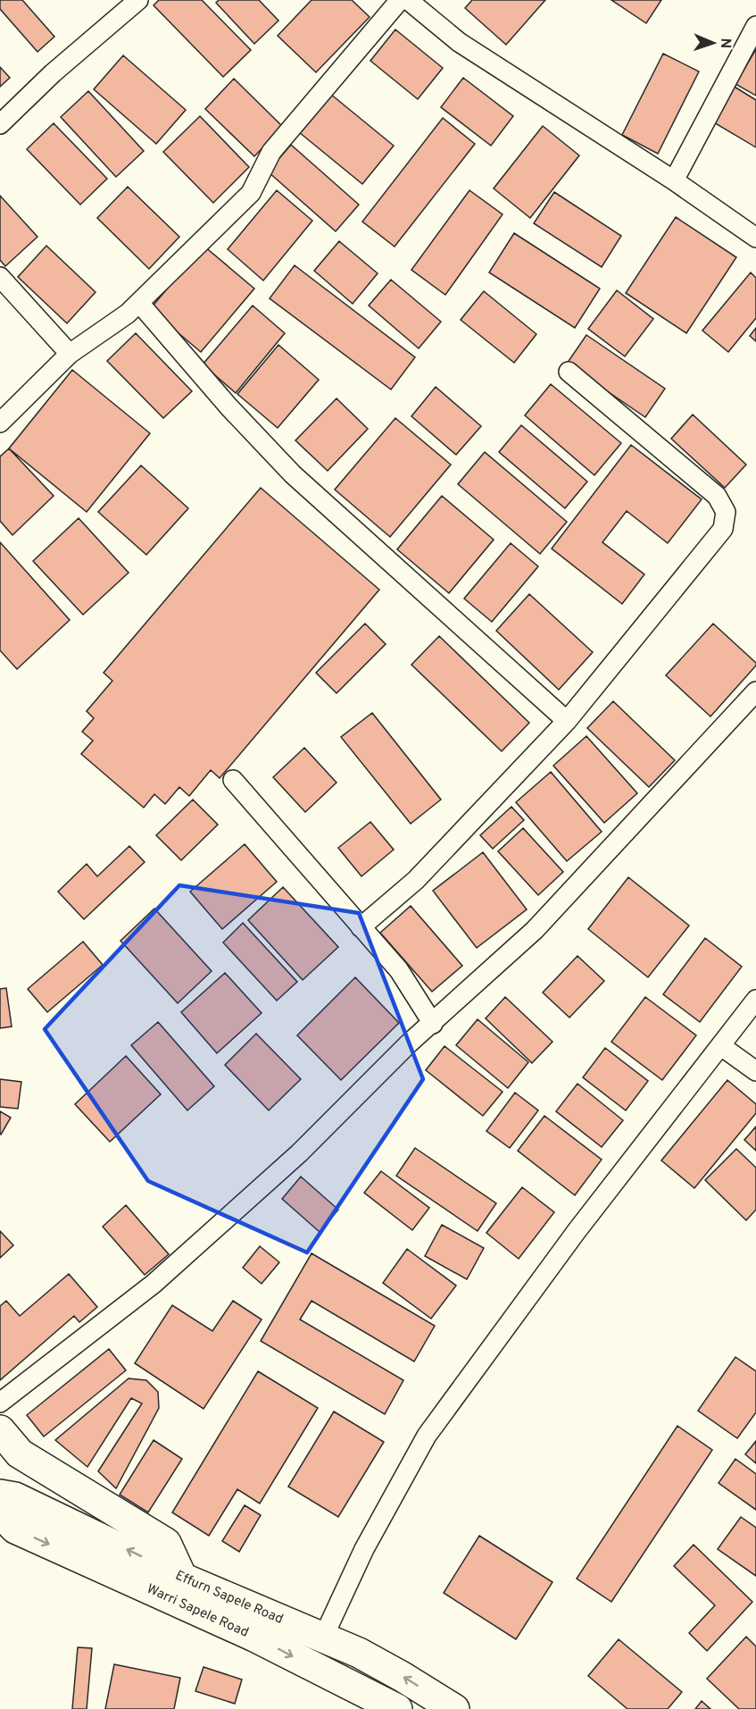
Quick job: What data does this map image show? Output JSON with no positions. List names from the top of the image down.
{
  "streets": {
    "highway": ["Effurn Sapele Road", "Warri Sapele Road"]
  },
  "crossings": [
    ["Effurn Sapele Road", "Warri Sapele Road"]
  ],
  "north": "right"
}
